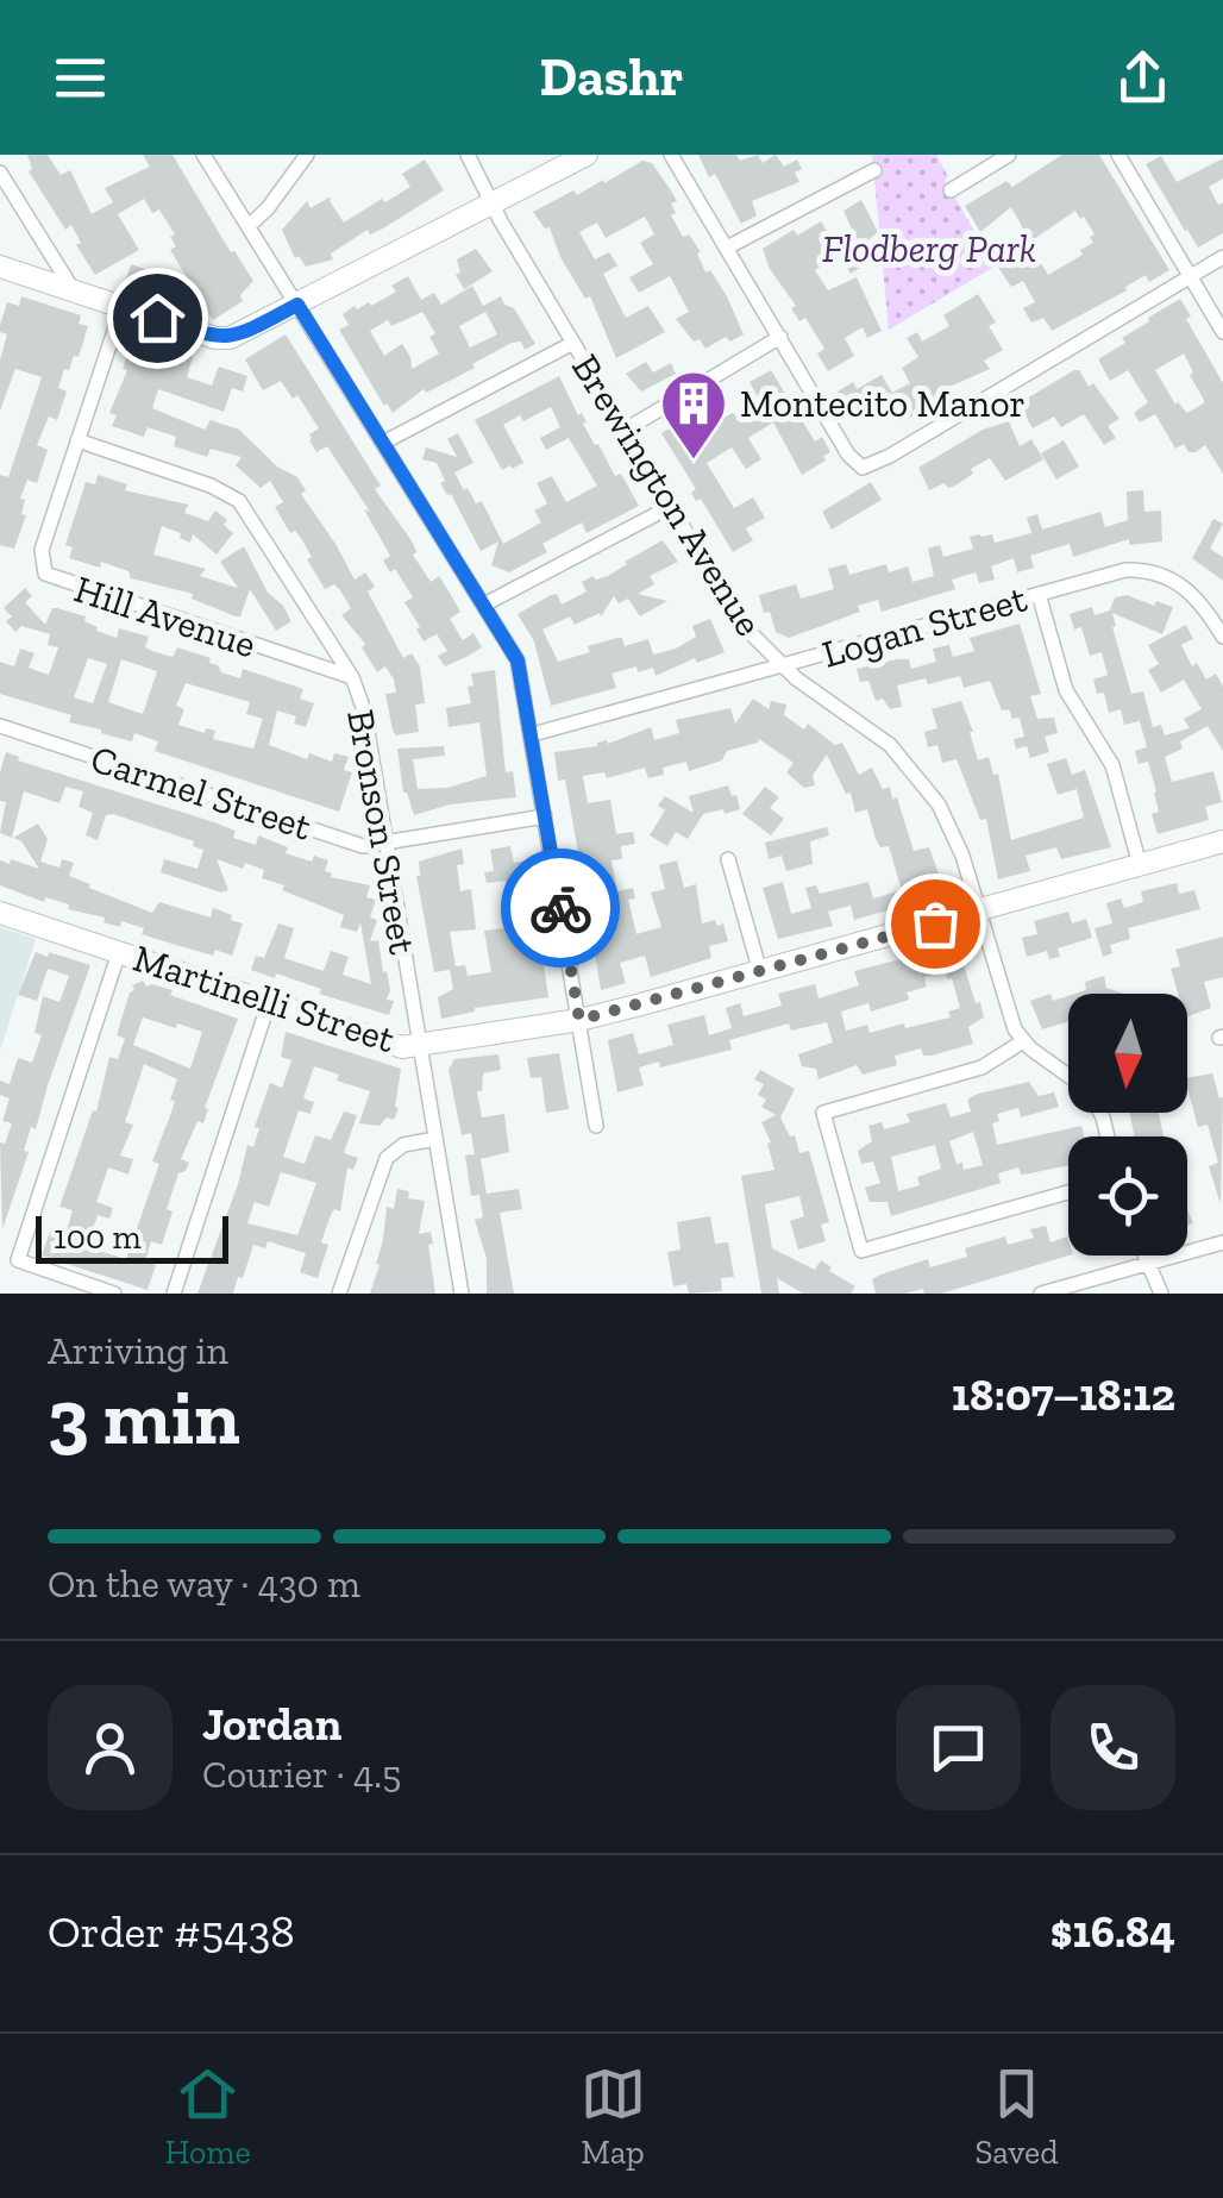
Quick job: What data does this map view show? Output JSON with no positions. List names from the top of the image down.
{
  "streets": {
    "street": [
      "Brewington Avenue",
      "Hill Avenue",
      "Logan Street",
      "Carmel Street",
      "Bronson Street",
      "Martinelli Street"
    ]
  },
  "crossings": [
    ["Brewington Avenue", "Logan Street"],
    ["Brewington Avenue", "Martinelli Street"],
    ["Hill Avenue", "Bronson Street"],
    ["Carmel Street", "Bronson Street"],
    ["Bronson Street", "Martinelli Street"]
  ],
  "parks": ["Flodberg Park"],
  "places": {
    "building": ["Montecito Manor"]
  },
  "scale_bar": "100 m",
  "north": "bottom",
  "page": {
    "header": "Dashr",
    "scale": "100 m",
    "heading": ["3 min", "Arriving in", "18:07–18:12"],
    "panel": [
      "Jordan",
      "Courier · 4.5",
      "Order #5438",
      "$16.84"
    ],
    "bar": "On the way · 430 m",
    "tabs": ["Home", "Map", "Saved"]
  }
}
